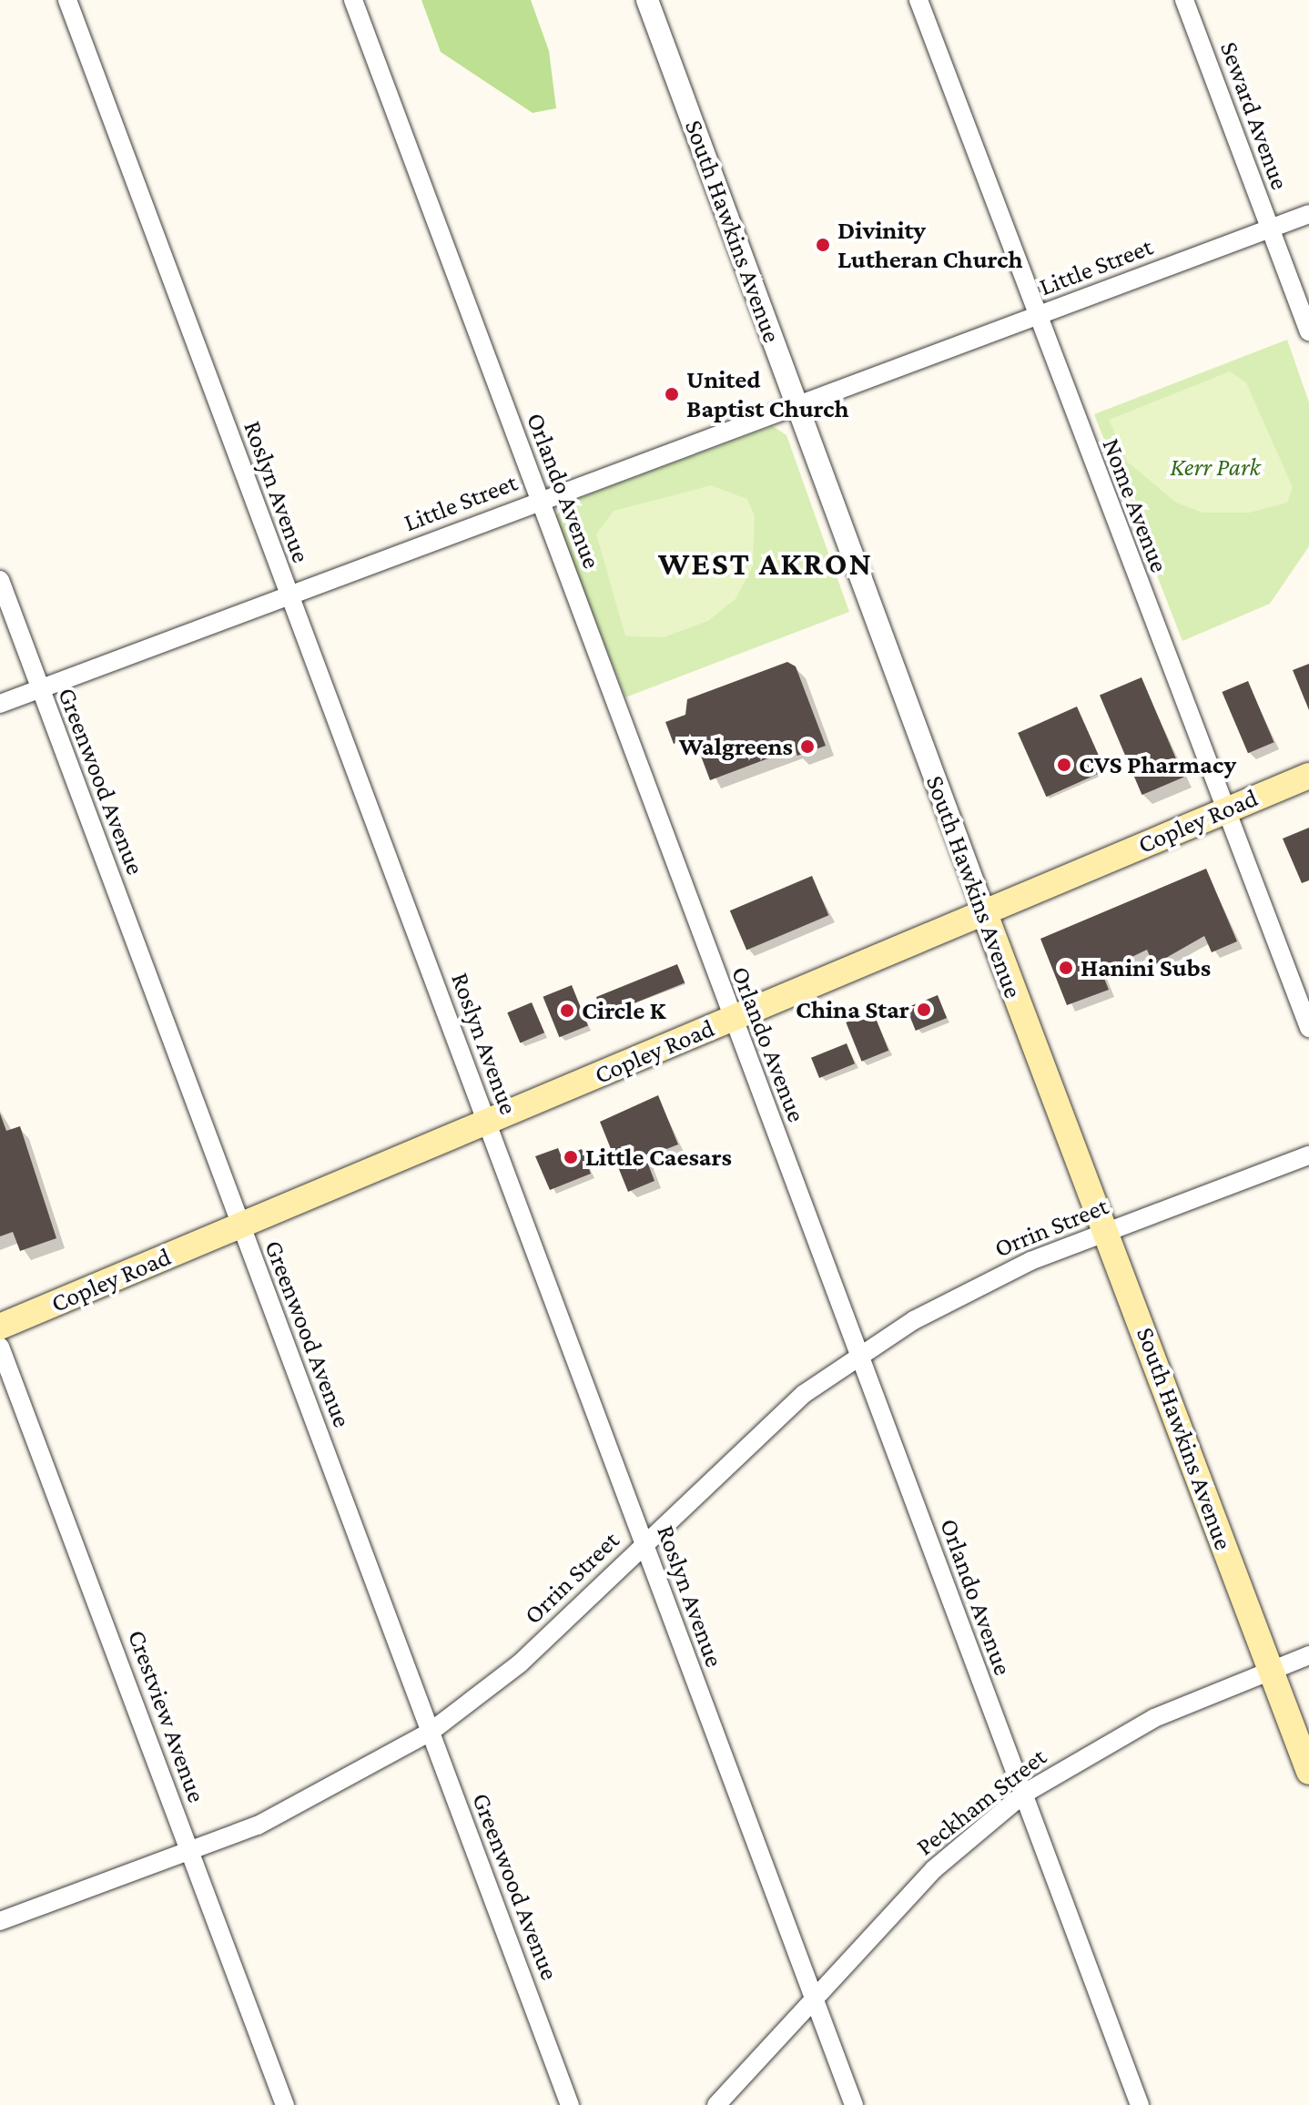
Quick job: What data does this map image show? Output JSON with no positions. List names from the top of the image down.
{
  "streets": {
    "main road": ["South Hawkins Avenue", "Copley Road"],
    "street": [
      "Seward Avenue",
      "Little Street",
      "Orlando Avenue",
      "Roslyn Avenue",
      "Nome Avenue",
      "Greenwood Avenue",
      "Orrin Street",
      "Crestview Avenue",
      "Peckham Street"
    ]
  },
  "crossings": [
    ["Seward Avenue", "Little Street"],
    ["South Hawkins Avenue", "Little Street"],
    ["South Hawkins Avenue", "Copley Road"],
    ["South Hawkins Avenue", "Orrin Street"],
    ["South Hawkins Avenue", "Peckham Street"],
    ["Little Street", "Orlando Avenue"],
    ["Little Street", "Roslyn Avenue"],
    ["Little Street", "Nome Avenue"],
    ["Little Street", "Greenwood Avenue"],
    ["Orlando Avenue", "Copley Road"],
    ["Orlando Avenue", "Orrin Street"],
    ["Orlando Avenue", "Peckham Street"],
    ["Roslyn Avenue", "Copley Road"],
    ["Roslyn Avenue", "Orrin Street"],
    ["Roslyn Avenue", "Peckham Street"],
    ["Nome Avenue", "Copley Road"],
    ["Greenwood Avenue", "Copley Road"],
    ["Greenwood Avenue", "Orrin Street"],
    ["Orrin Street", "Crestview Avenue"]
  ],
  "districts": ["WEST AKRON"],
  "parks": ["Kerr Park"],
  "places": [
    "Divinity Lutheran Church",
    "United Baptist Church",
    "Walgreens",
    "CVS Pharmacy",
    "Hanini Subs",
    "China Star",
    "Circle K",
    "Little Caesars"
  ]
}
